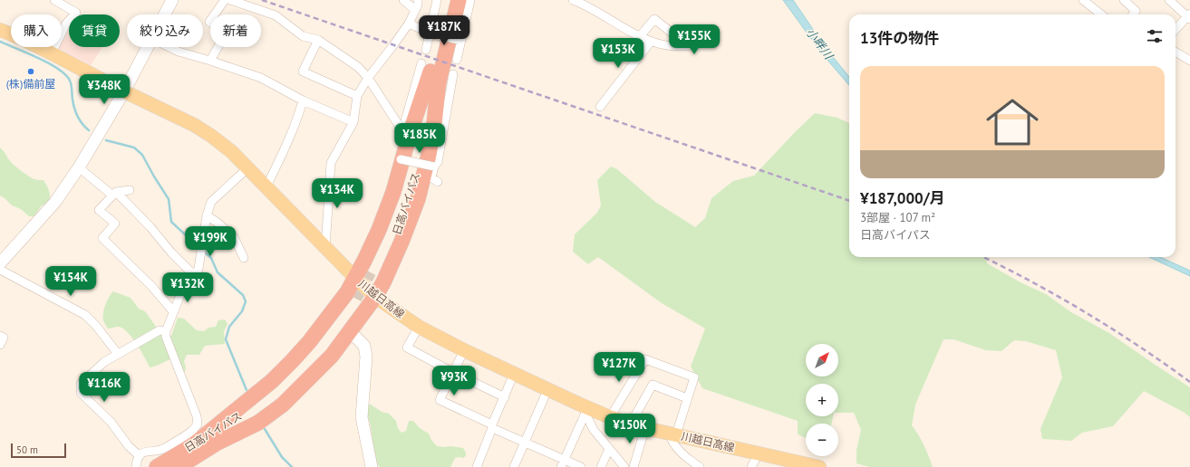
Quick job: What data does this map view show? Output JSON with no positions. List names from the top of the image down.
{
  "streets": {
    "highway": ["日高バイパス"],
    "main road": ["川越日高線"]
  },
  "water": ["小畔川"],
  "places": ["(株)備前屋"],
  "scale_bar": "50 m",
  "north": "top right",
  "page": {
    "chip": [
      "購入",
      "賃貸",
      "絞り込み",
      "新着"
    ],
    "heading": "13件の物件",
    "price": [
      "¥187K",
      "¥155K",
      "¥153K",
      "¥348K",
      "¥185K",
      "¥134K",
      "¥199K",
      "¥154K",
      "¥132K",
      "¥127K",
      "¥93K",
      "¥116K",
      "¥150K"
    ],
    "list": [
      {
        "name": "¥187,000/月",
        "note": "3部屋 · 107 m² · 日高バイパス"
      }
    ],
    "map_buttons": ["+", "−"],
    "scale": "50 m"
  }
}
